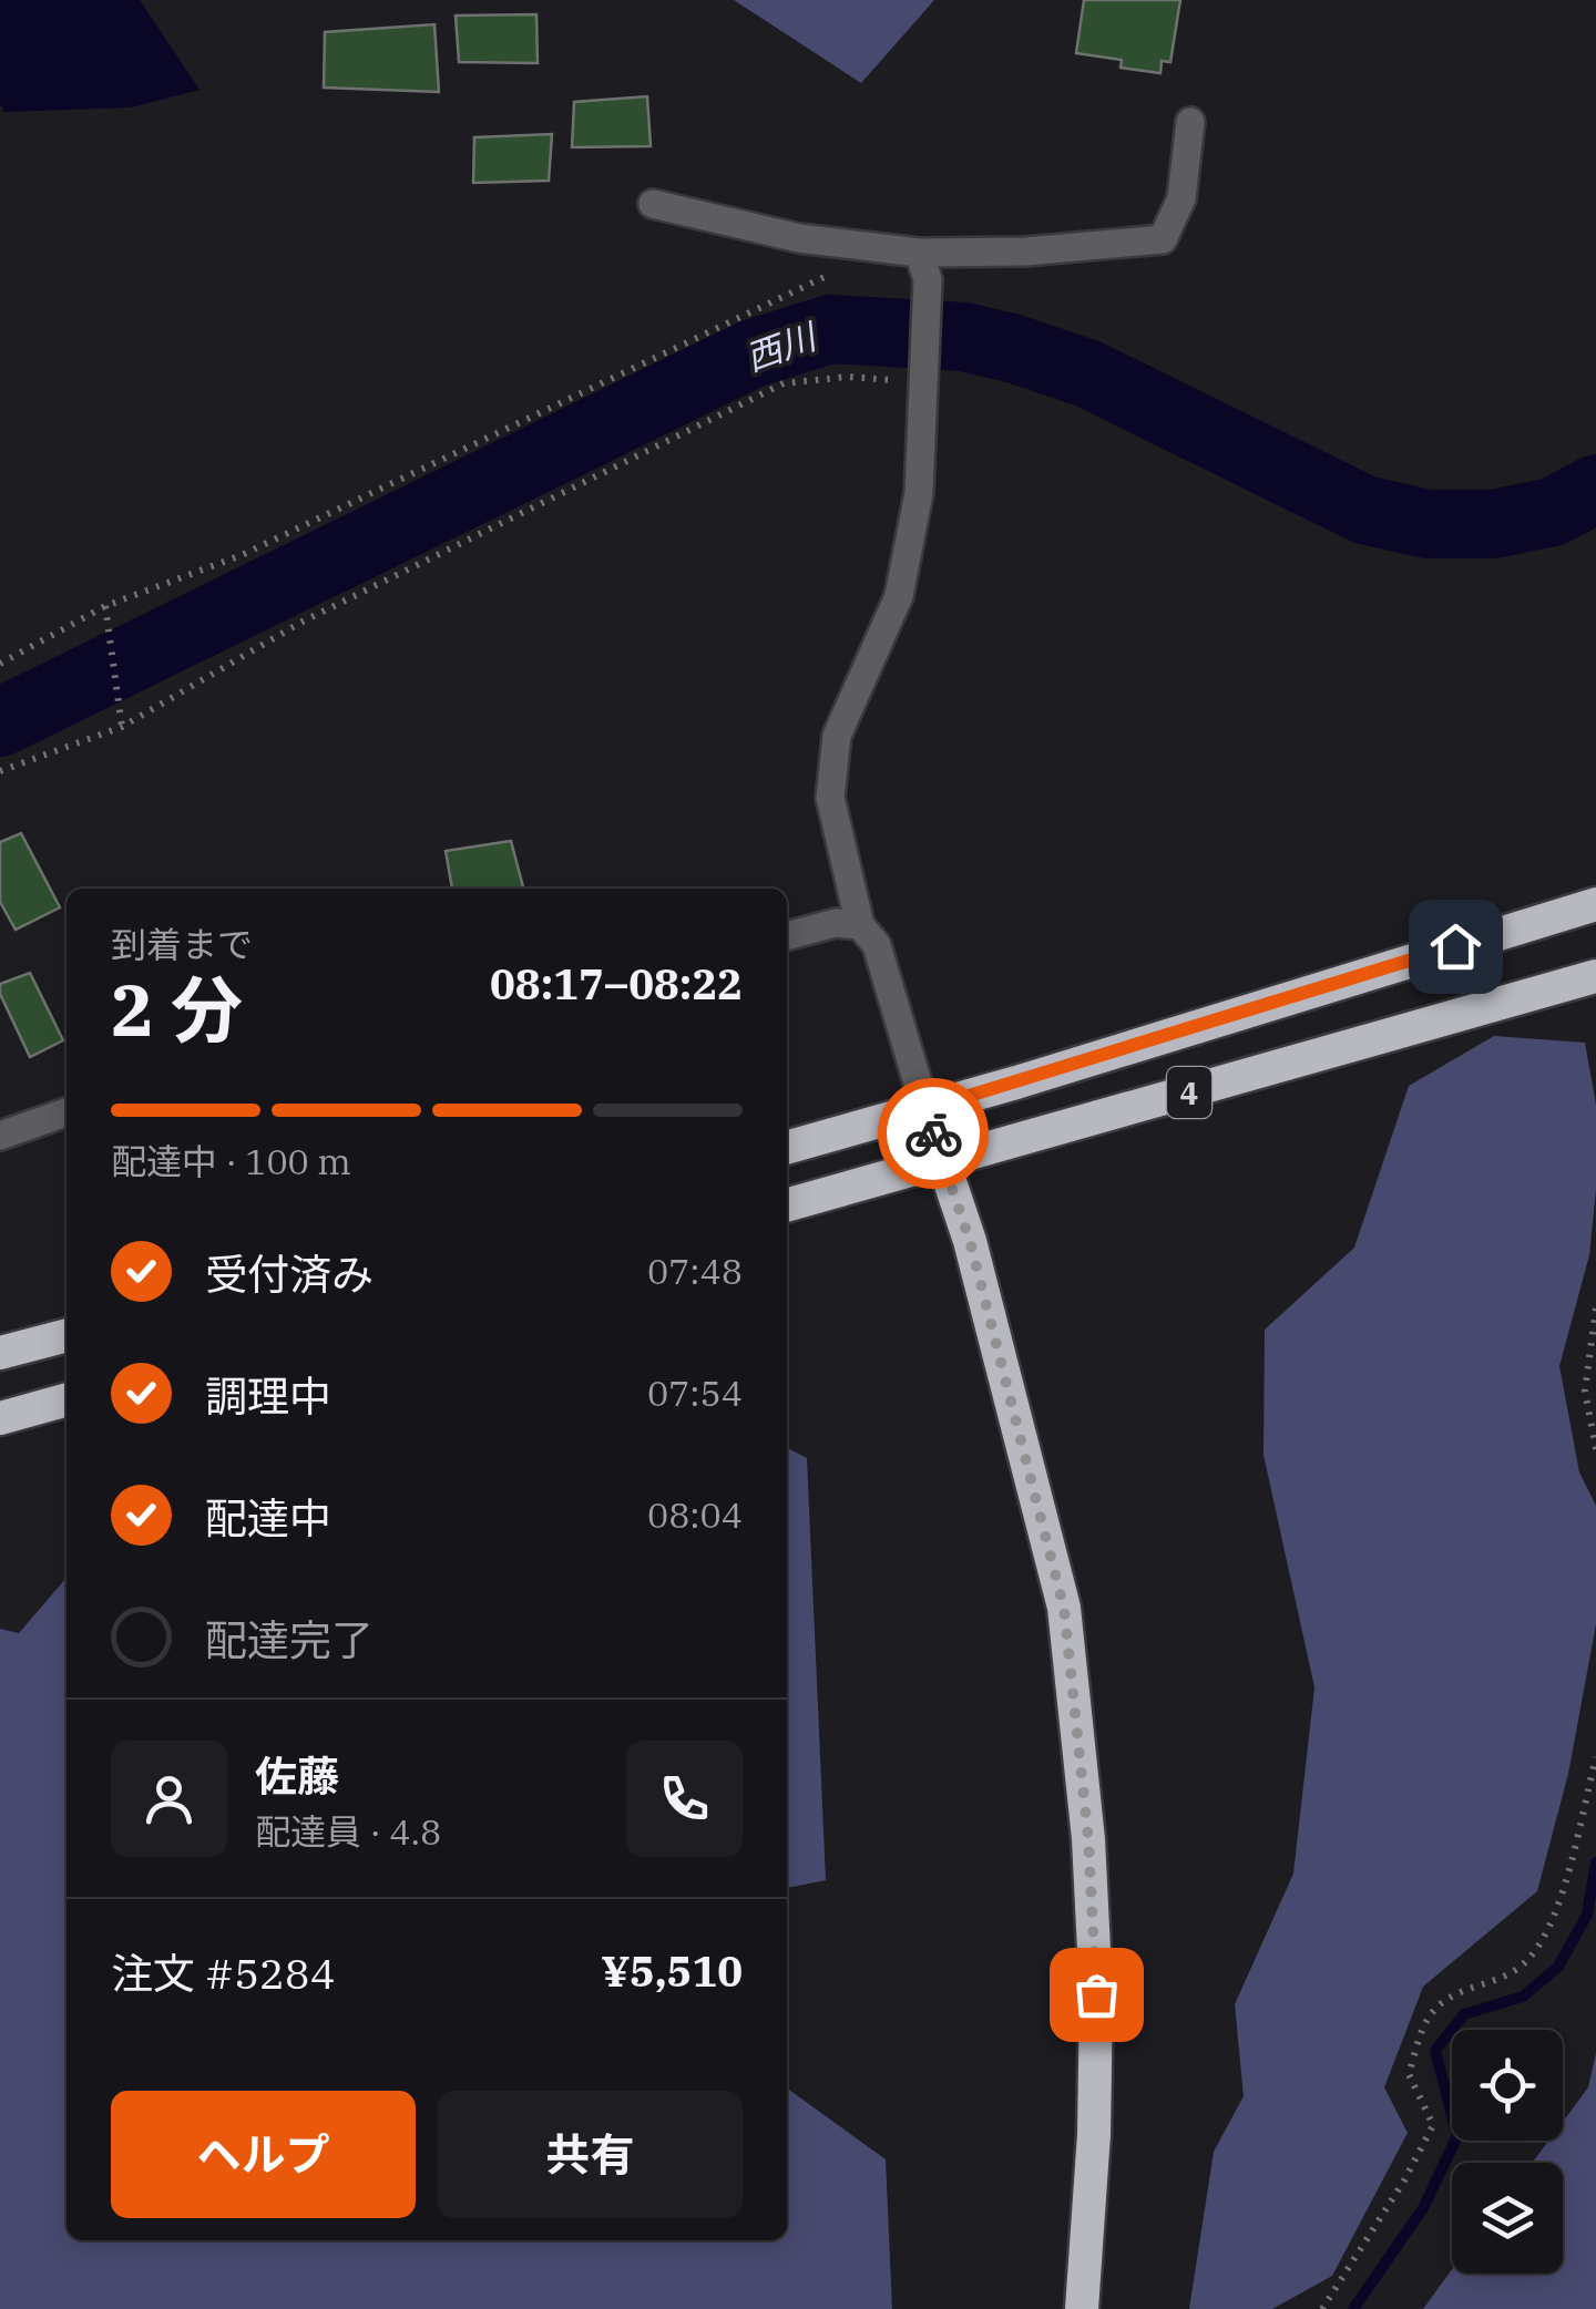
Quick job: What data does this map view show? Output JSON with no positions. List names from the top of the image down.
{
  "streets": {
    "highway": ["4"]
  },
  "water": ["西川"],
  "page": {
    "heading": ["2 分", "到着まで", "08:17–08:22"],
    "panel": [
      "佐藤",
      "配達員 · 4.8",
      "注文 #5284",
      "¥5,510"
    ],
    "bar": "配達中 · 100 m",
    "list": [
      ["受付済み", "07:48"],
      ["調理中", "07:54"],
      ["配達中", "08:04"],
      "配達完了"
    ],
    "buttons": ["ヘルプ", "共有"]
  }
}
